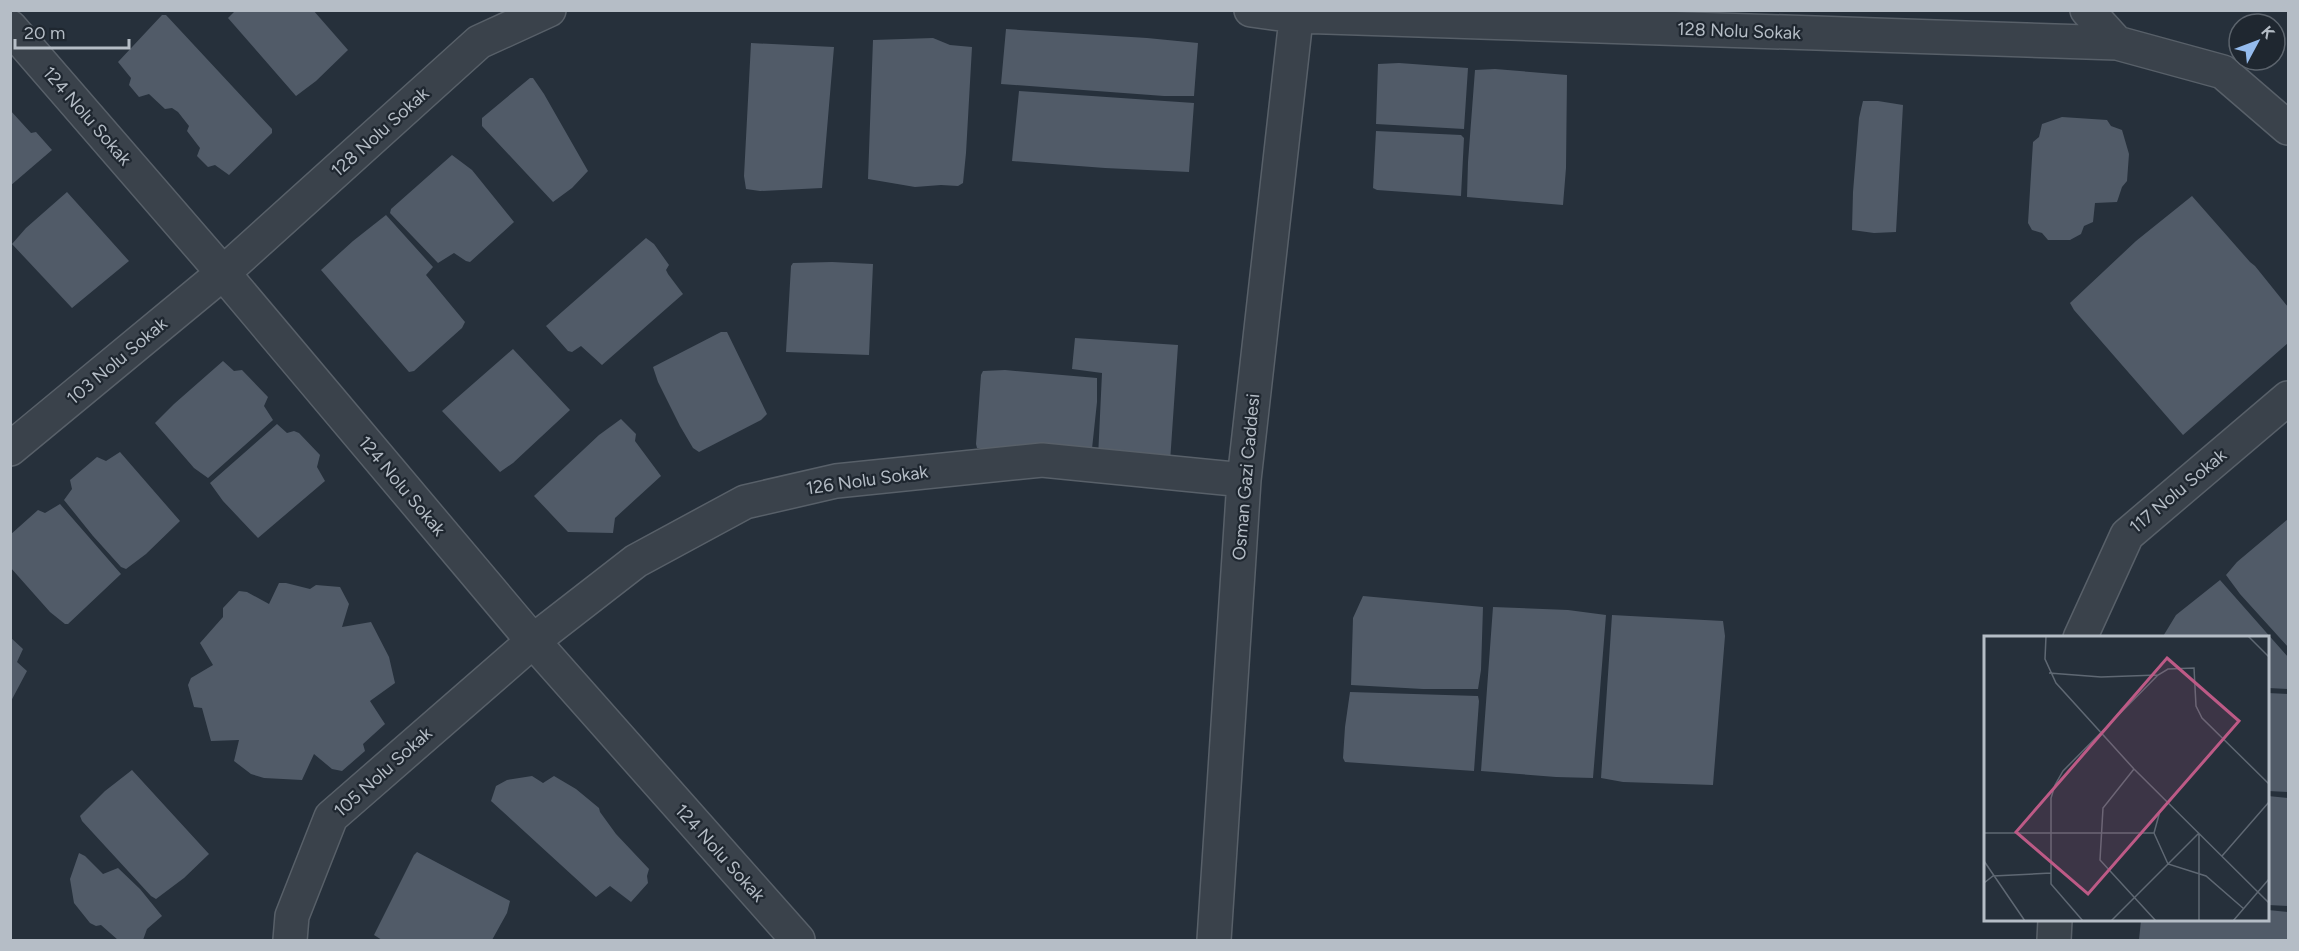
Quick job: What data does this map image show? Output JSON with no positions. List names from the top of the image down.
{
  "streets": {
    "street": [
      "128 Nolu Sokak",
      "124 Nolu Sokak",
      "103 Nolu Sokak",
      "Osman Gazi Caddesi",
      "126 Nolu Sokak",
      "117 Nolu Sokak",
      "105 Nolu Sokak"
    ]
  },
  "crossings": [
    ["128 Nolu Sokak", "124 Nolu Sokak"],
    ["128 Nolu Sokak", "103 Nolu Sokak"],
    ["128 Nolu Sokak", "Osman Gazi Caddesi"],
    ["124 Nolu Sokak", "103 Nolu Sokak"],
    ["124 Nolu Sokak", "126 Nolu Sokak"],
    ["124 Nolu Sokak", "105 Nolu Sokak"],
    ["Osman Gazi Caddesi", "126 Nolu Sokak"],
    ["126 Nolu Sokak", "105 Nolu Sokak"]
  ],
  "scale_bar": "20 m",
  "north": "top right"
}
